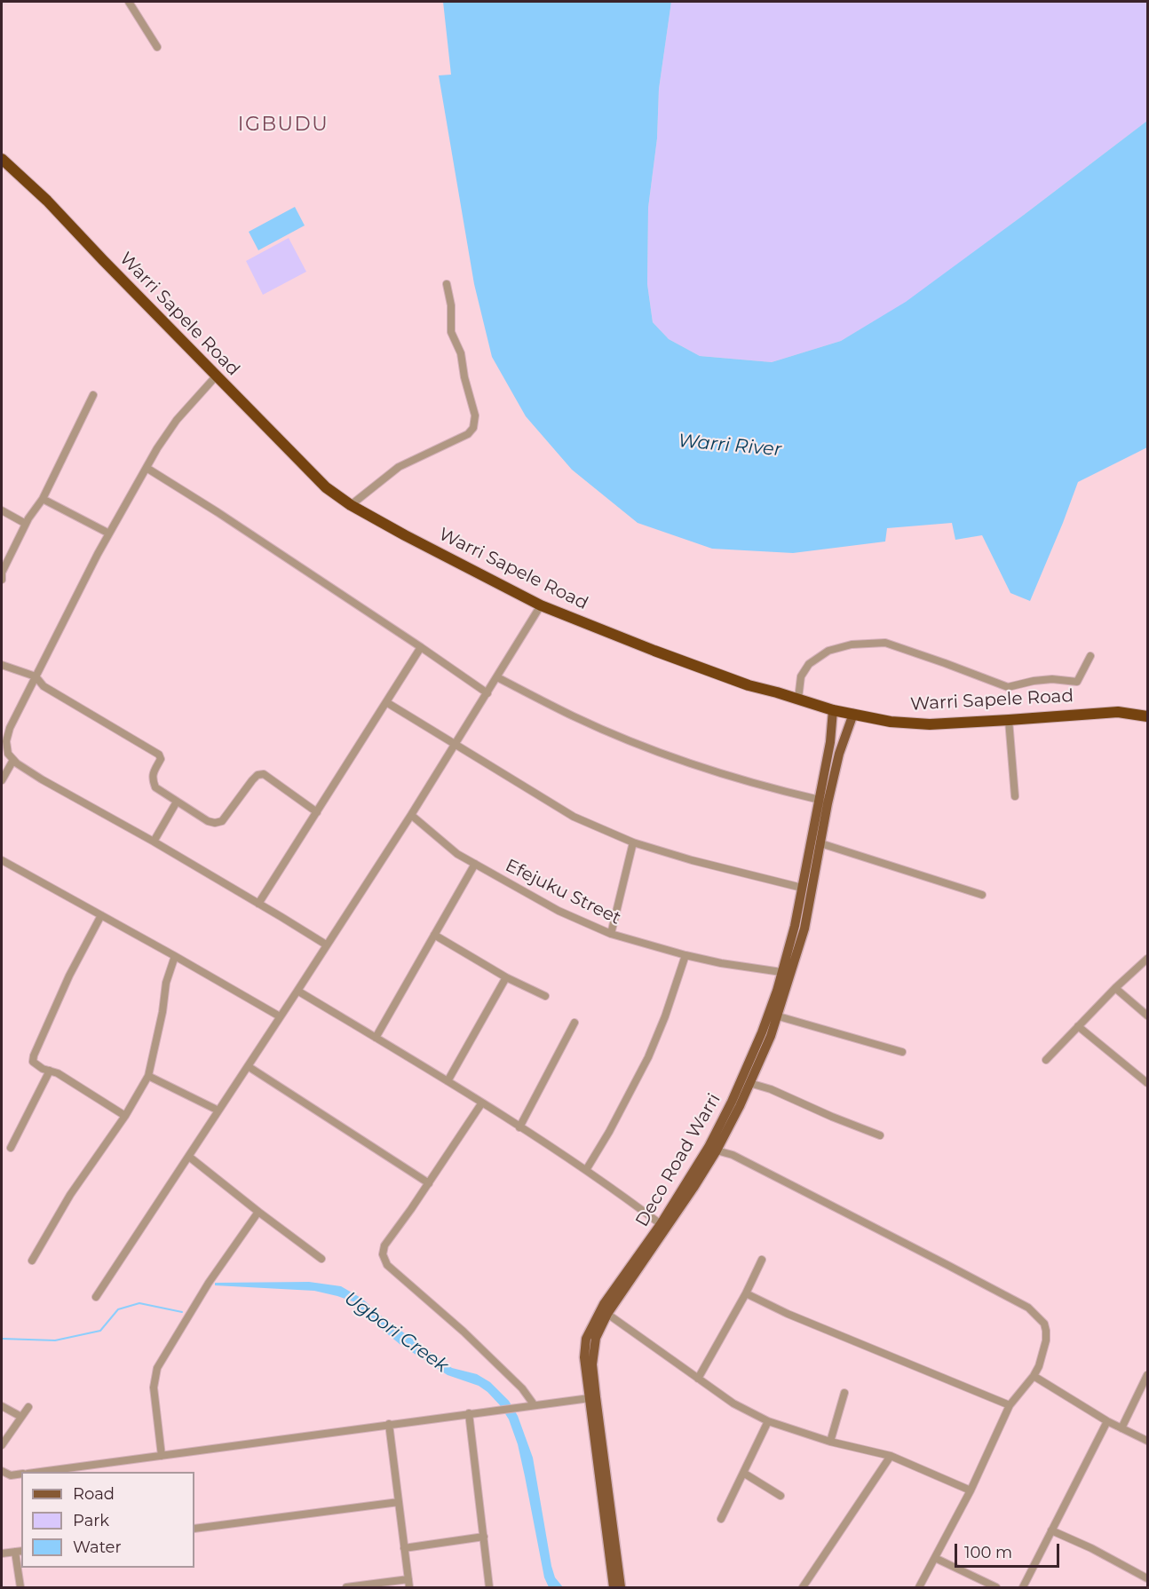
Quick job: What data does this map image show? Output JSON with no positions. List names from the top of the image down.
{
  "streets": {
    "highway": ["Warri Sapele Road"],
    "main road": ["Deco Road Warri"],
    "street": ["Efejuku Street"]
  },
  "crossings": [
    ["Warri Sapele Road", "Deco Road Warri"],
    ["Efejuku Street", "Deco Road Warri"]
  ],
  "districts": ["IGBUDU"],
  "water": ["Warri River", "Ugbori Creek"],
  "legend": ["Road", "Park", "Water"],
  "scale_bar": "100 m"
}
